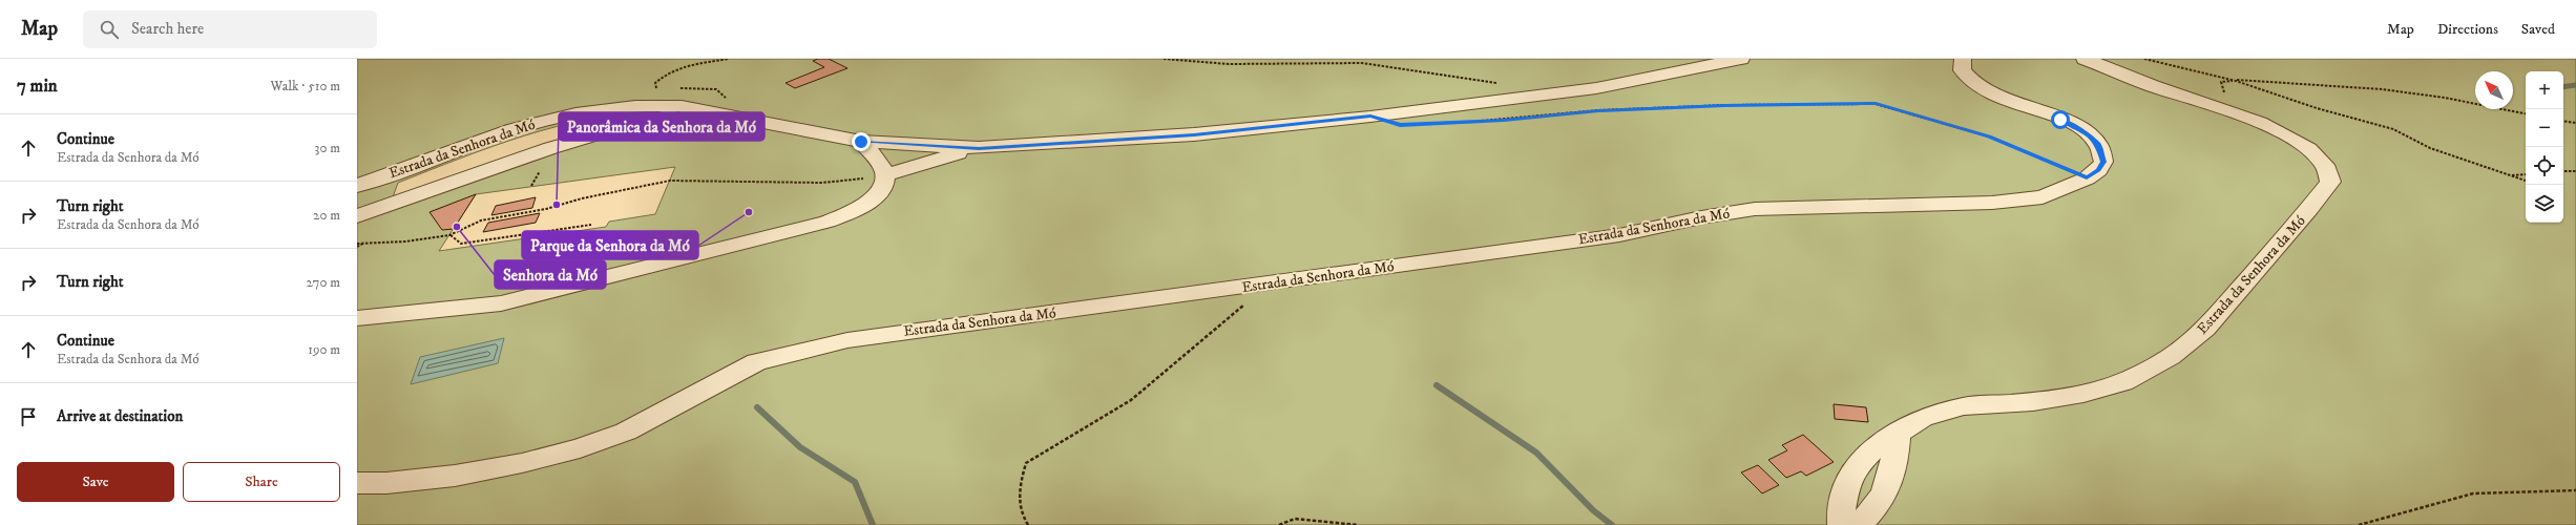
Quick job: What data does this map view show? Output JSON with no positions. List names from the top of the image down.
{
  "streets": {
    "street": ["Estrada da Senhora da Mó"]
  },
  "places": ["Panorâmica da Senhora da Mó", "Parque da Senhora da Mó", "Senhora da Mó"],
  "north": "top left",
  "page": {
    "header": "Map",
    "search": "Search here",
    "nav": ["Map", "Directions", "Saved"],
    "heading": ["7 min", "Walk · 510 m"],
    "map_buttons": ["+", "−"],
    "list": [
      ["Continue", "Estrada da Senhora da Mó", "30 m"],
      ["Turn right", "Estrada da Senhora da Mó", "20 m"],
      ["Turn right", "270 m"],
      ["Continue", "Estrada da Senhora da Mó", "190 m"],
      "Arrive at destination"
    ],
    "buttons": ["Save", "Share"]
  }
}
